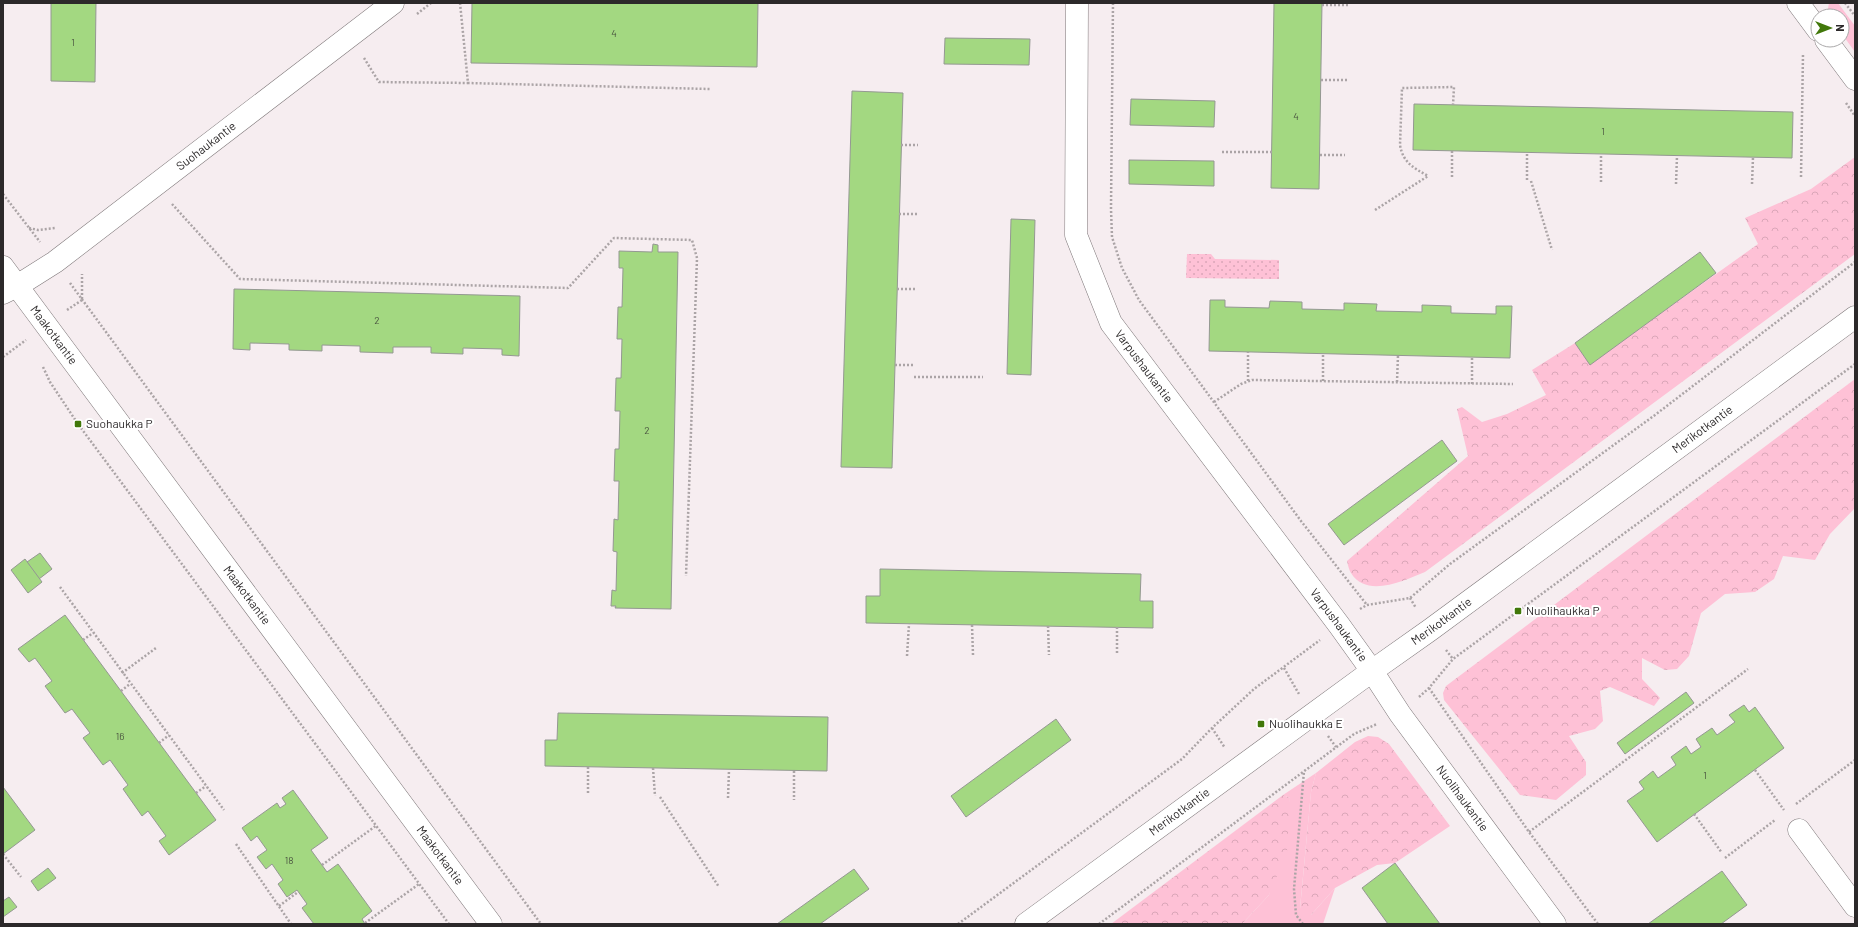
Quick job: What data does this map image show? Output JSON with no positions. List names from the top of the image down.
{
  "streets": {
    "street": [
      "Suohaukantie",
      "Maakotkantie",
      "Varpushaukantie",
      "Merikotkantie",
      "Nuolihaukantie"
    ]
  },
  "crossings": [
    ["Suohaukantie", "Maakotkantie"],
    ["Varpushaukantie", "Merikotkantie"],
    ["Varpushaukantie", "Nuolihaukantie"],
    ["Merikotkantie", "Nuolihaukantie"]
  ],
  "places": {
    "transit": ["Suohaukka P", "Nuolihaukka P", "Nuolihaukka E"]
  },
  "house_numbers": [
    "4",
    "1",
    "4",
    "1",
    "2",
    "2",
    "16",
    "1",
    "18"
  ],
  "north": "right"
}
